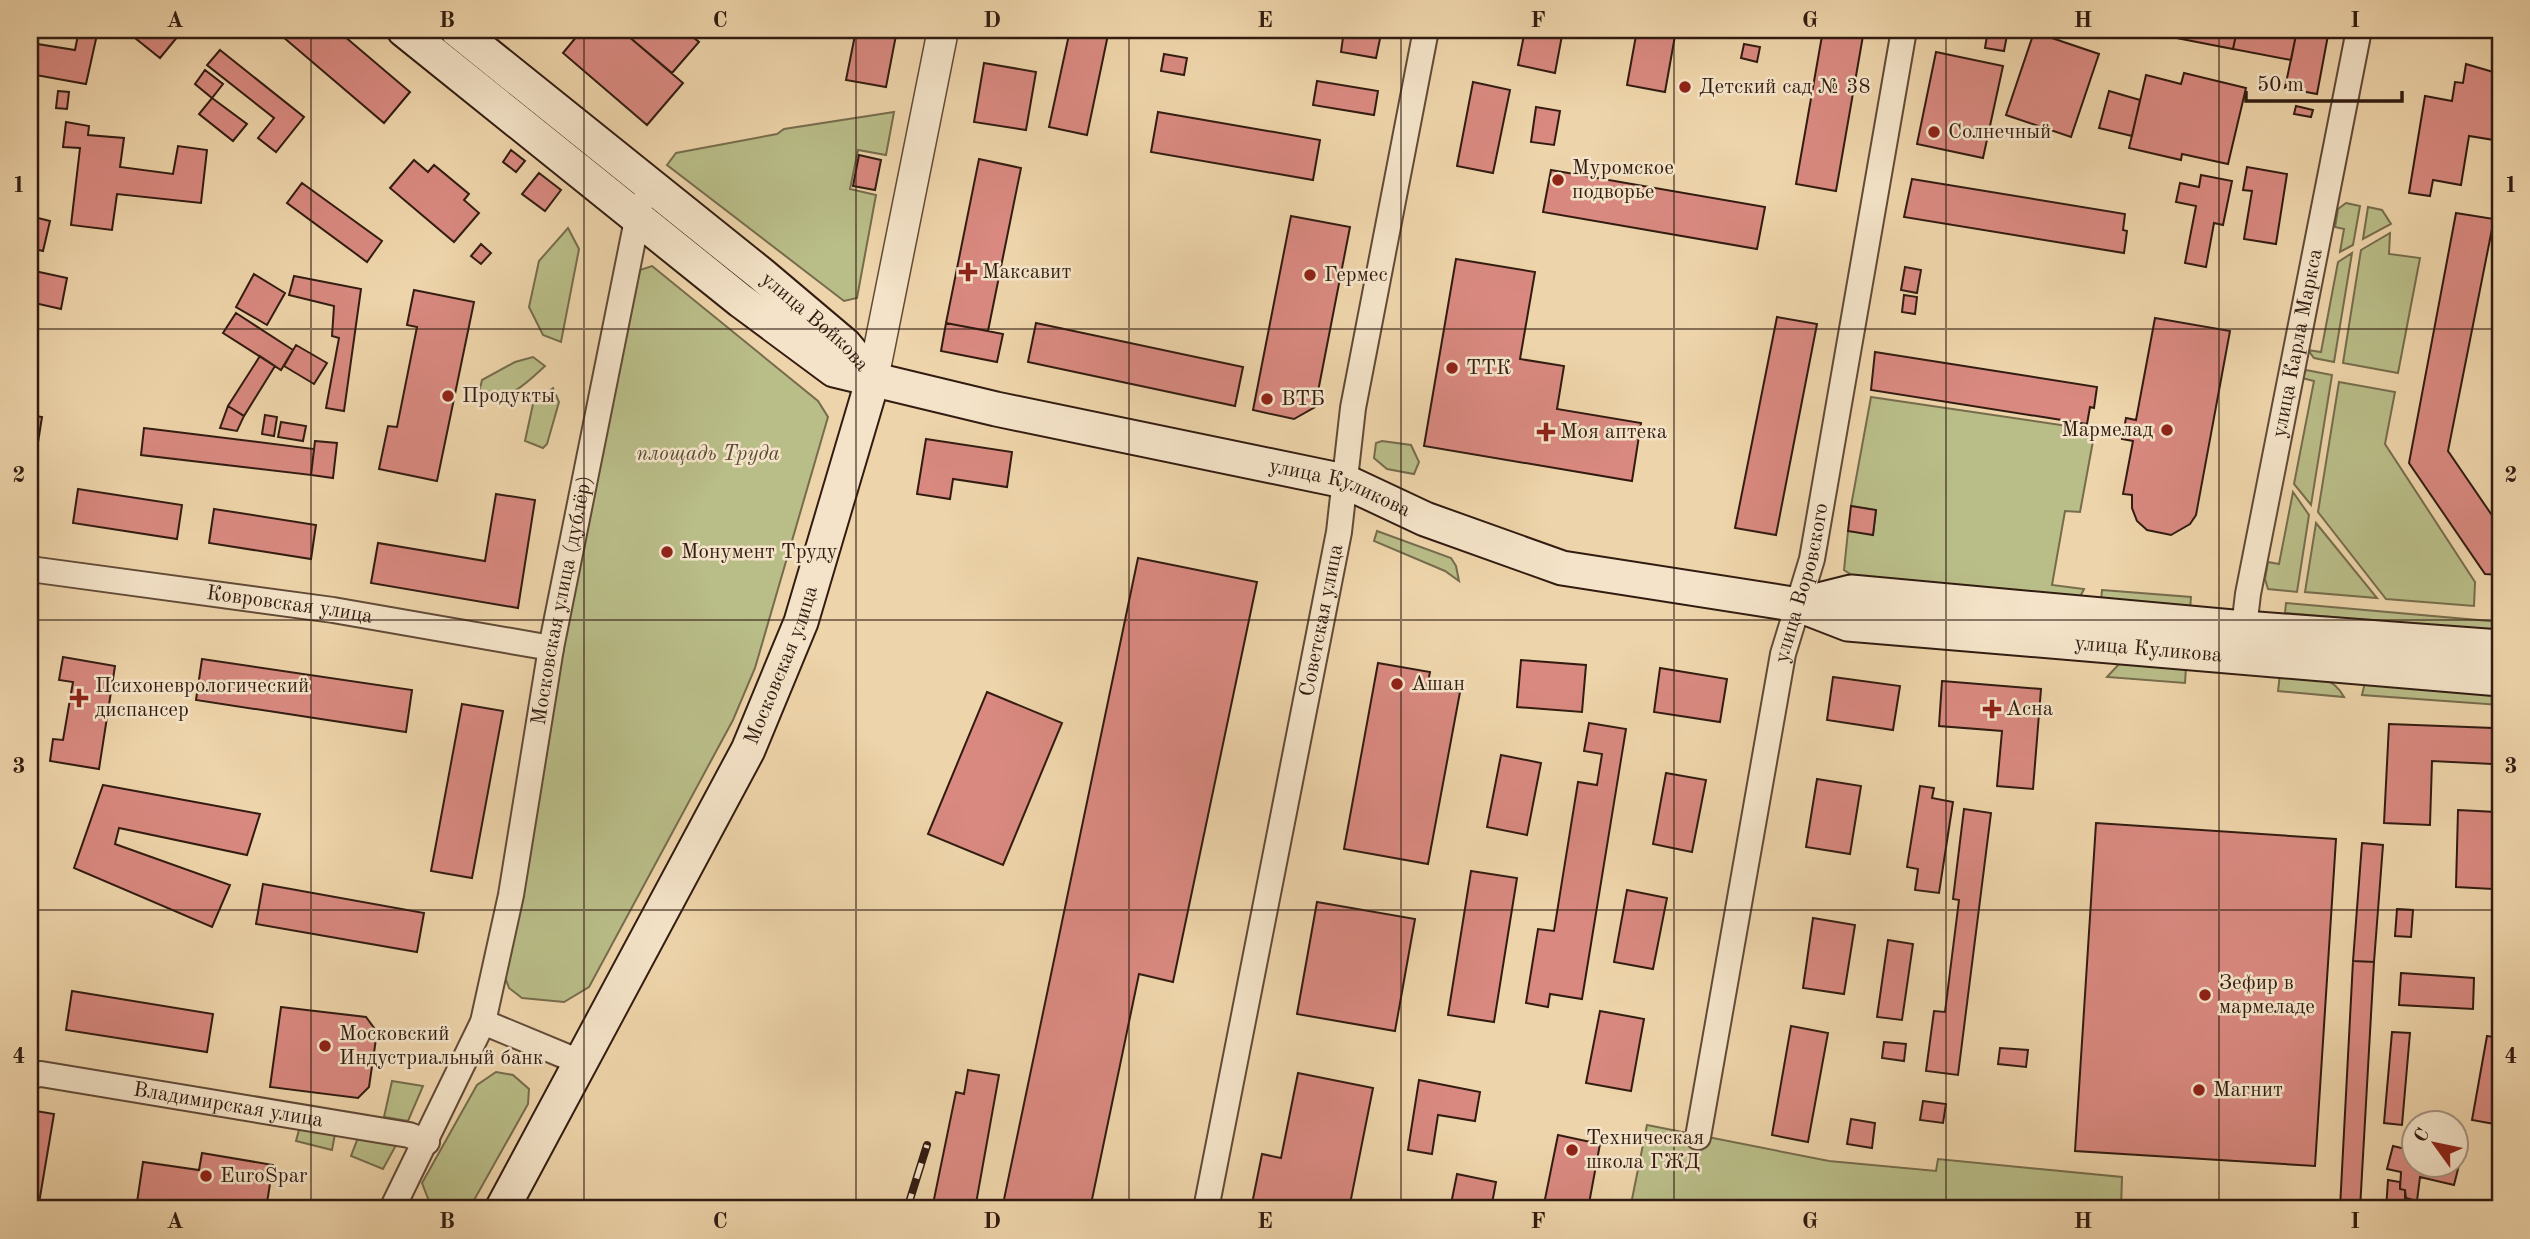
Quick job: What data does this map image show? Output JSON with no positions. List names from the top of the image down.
{
  "streets": {
    "main road": ["улица Войкова", "улица Куликова", "Московская улица"],
    "street": [
      "улица Карла Маркса",
      "улица Воровского",
      "Московская улица (дублёр)",
      "Ковровская улица",
      "Советская улица",
      "Владимирская улица"
    ]
  },
  "crossings": [
    ["улица Войкова", "улица Куликова"],
    ["улица Войкова", "Московская улица (дублёр)"],
    ["улица Войкова", "Московская улица"],
    ["улица Карла Маркса", "улица Куликова"],
    ["улица Куликова", "улица Воровского"],
    ["улица Куликова", "Советская улица"],
    ["улица Куликова", "Московская улица"],
    ["Московская улица (дублёр)", "Ковровская улица"],
    ["Московская улица (дублёр)", "Владимирская улица"]
  ],
  "parks": ["площадь Труда"],
  "places": {
    "other": [
      "Детский сад № 38",
      "Солнечный",
      "Муромское подворье",
      "Гермес",
      "ТТК",
      "Продукты",
      "ВТБ",
      "Мармелад",
      "Монумент Труду",
      "Ашан",
      "Зефир в мармеладе",
      "Московский Индустриальный банк",
      "Магнит",
      "Техническая школа ГЖД",
      "EuroSpar"
    ],
    "health": [
      "Максавит",
      "Моя аптека",
      "Психоневрологический диспансер",
      "Асна"
    ]
  },
  "scale_bar": "50 m",
  "north": "top left",
  "grid": {
    "columns": [
      "A",
      "B",
      "C",
      "D",
      "E",
      "F",
      "G",
      "H",
      "I"
    ],
    "rows": [
      "1",
      "2",
      "3",
      "4"
    ]
  }
}
